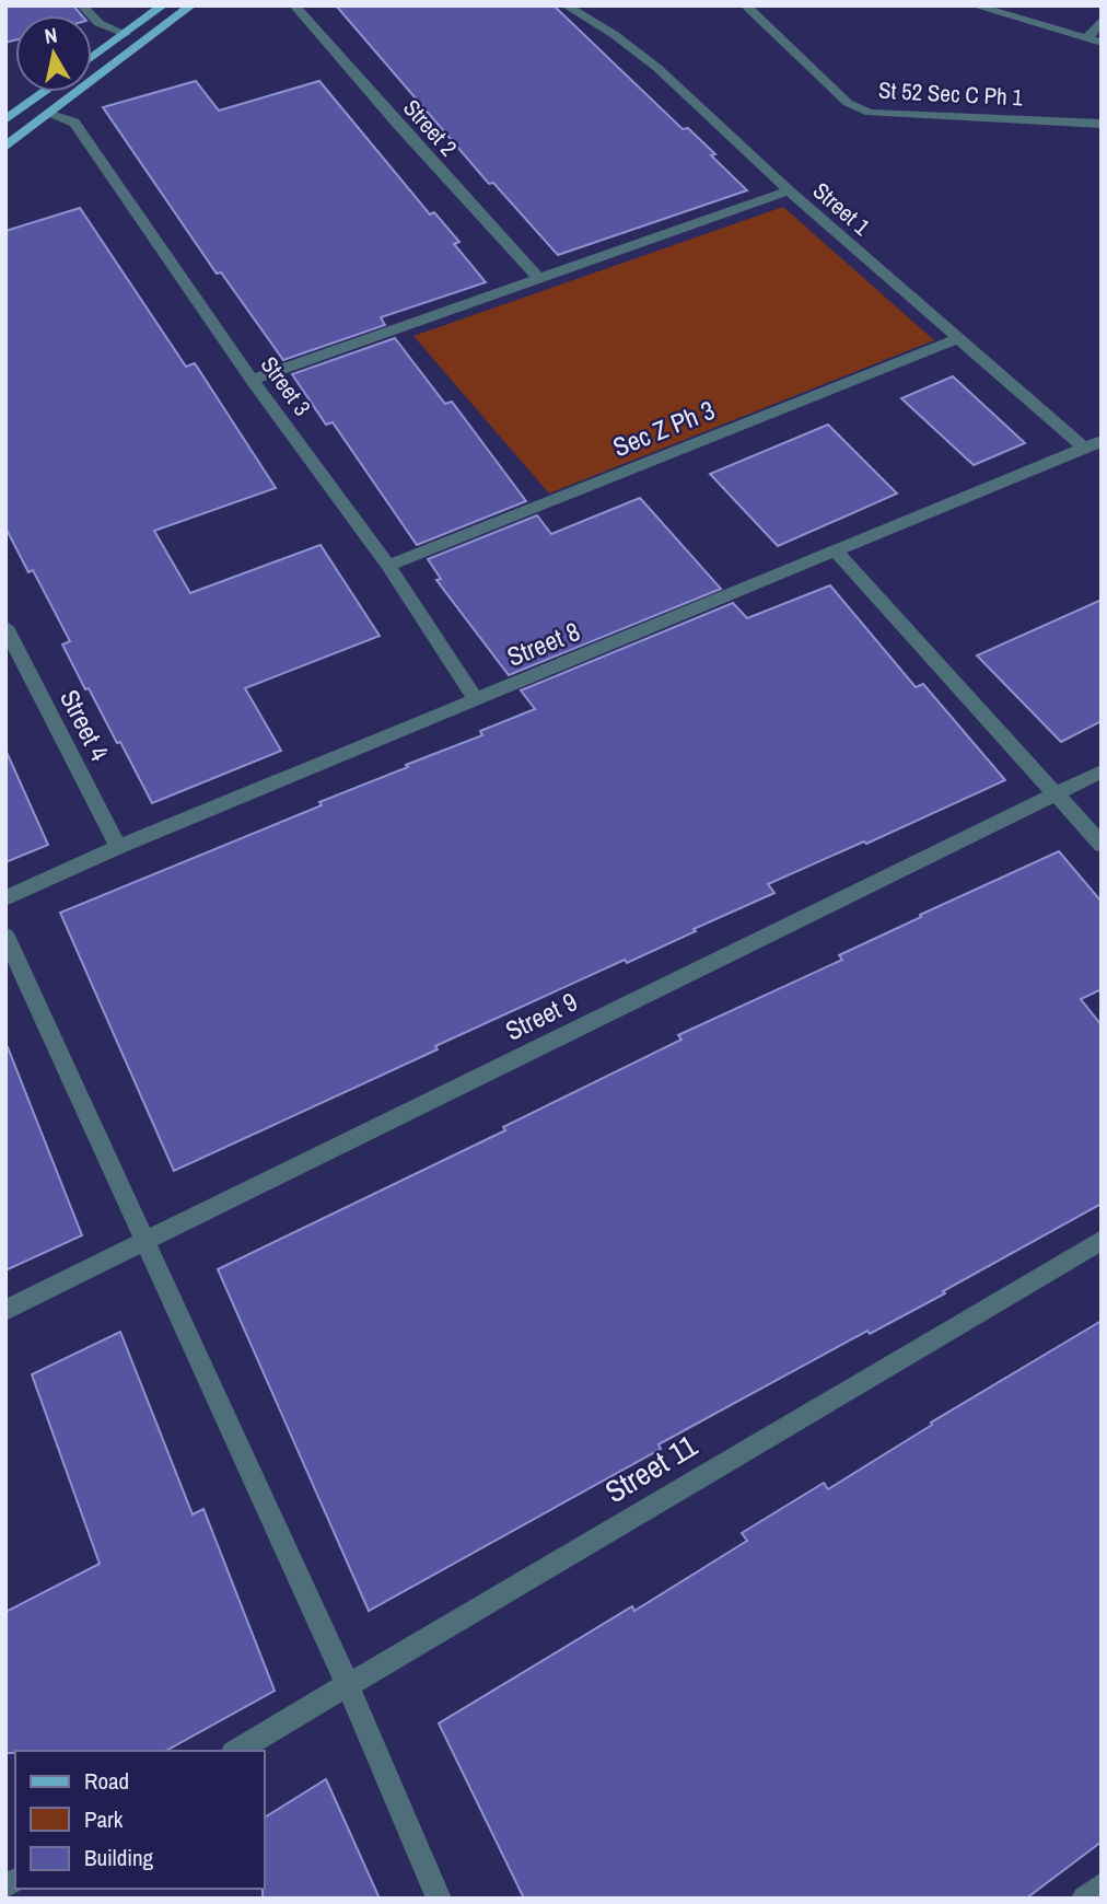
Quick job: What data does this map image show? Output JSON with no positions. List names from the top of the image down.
{
  "streets": {
    "street": [
      "St 52 Sec C Ph 1",
      "Street 2",
      "Street 1",
      "Street 3",
      "Sec Z Ph 3",
      "Street 8",
      "Street 4",
      "Street 9",
      "Street 11"
    ]
  },
  "crossings": [
    ["Street 1", "Sec Z Ph 3"],
    ["Street 1", "Street 8"],
    ["Street 3", "Sec Z Ph 3"],
    ["Street 3", "Street 8"],
    ["Street 8", "Street 4"]
  ],
  "legend": ["Road", "Park", "Building"],
  "north": "top"
}
